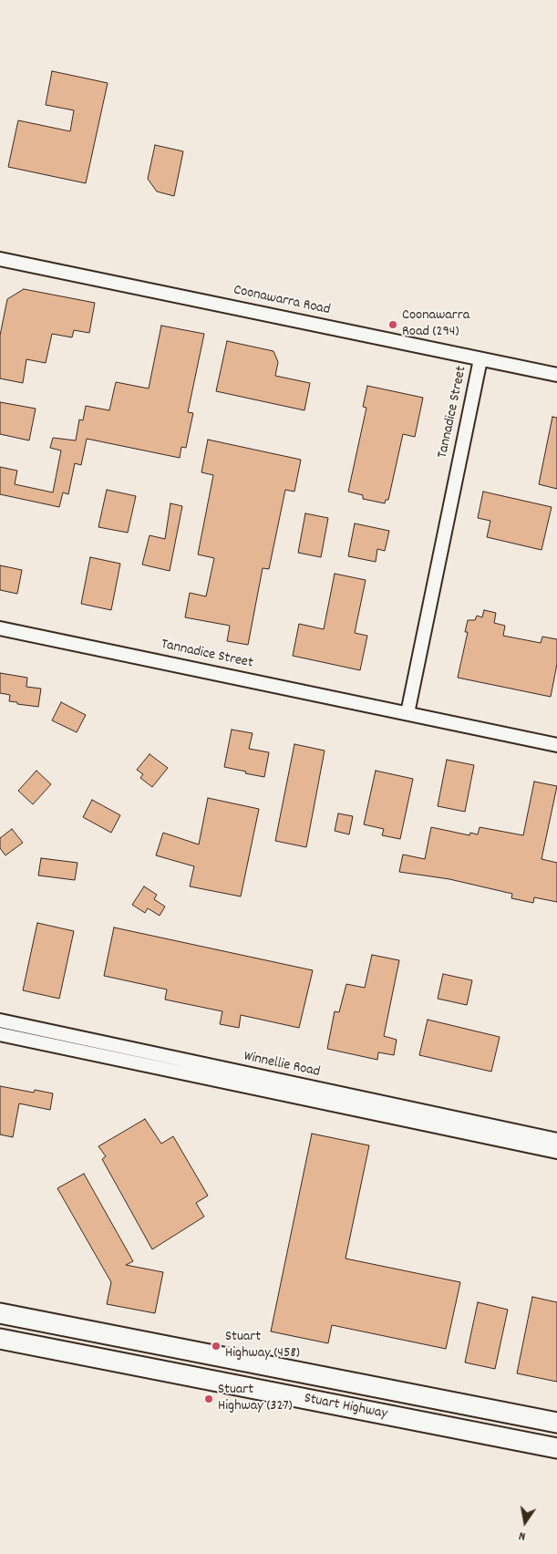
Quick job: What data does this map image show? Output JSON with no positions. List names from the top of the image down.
{
  "streets": {
    "highway": ["Stuart Highway"],
    "street": ["Coonawarra Road", "Tannadice Street", "Winnellie Road"]
  },
  "crossings": [
    ["Coonawarra Road", "Tannadice Street"]
  ],
  "places": ["Coonawarra Road (294)", "Stuart Highway (458)", "Stuart Highway (327)"],
  "north": "bottom"
}
